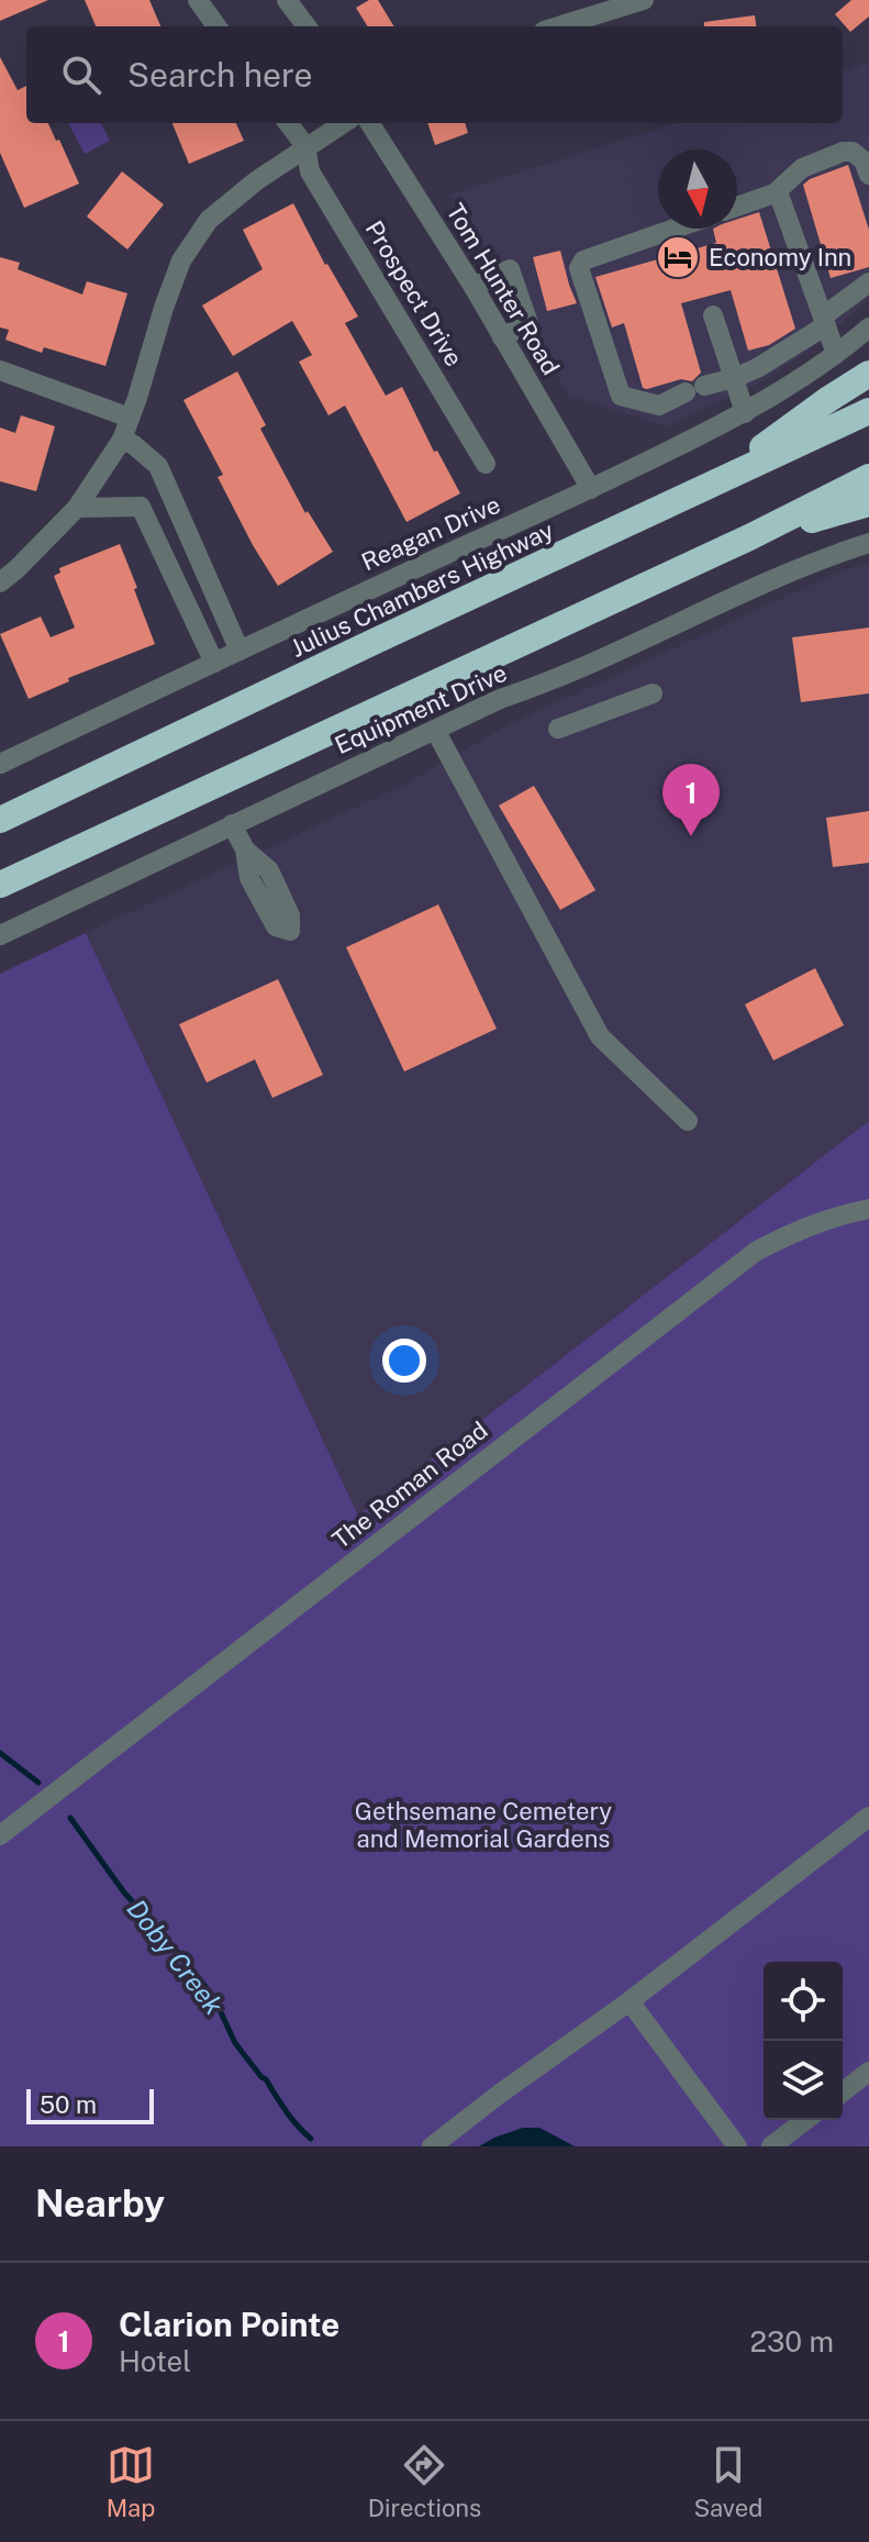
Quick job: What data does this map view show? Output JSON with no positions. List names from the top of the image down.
{
  "streets": {
    "highway": ["Julius Chambers Highway"],
    "street": [
      "Tom Hunter Road",
      "Prospect Drive",
      "Reagan Drive",
      "Equipment Drive",
      "The Roman Road"
    ]
  },
  "crossings": [
    ["Tom Hunter Road", "Reagan Drive"]
  ],
  "water": ["Doby Creek"],
  "parks": ["Gethsemane Cemetery and Memorial Gardens"],
  "places": {
    "hotel": ["Economy Inn"]
  },
  "scale_bar": "50 m",
  "north": "bottom",
  "page": {
    "search": "Search here",
    "pins": "1",
    "scale": "50 m",
    "heading": "Nearby",
    "list": [
      {
        "mark": "1",
        "name": "Clarion Pointe",
        "note": "Hotel",
        "value": "230 m"
      }
    ],
    "nav": ["Map", "Directions", "Saved"]
  }
}
